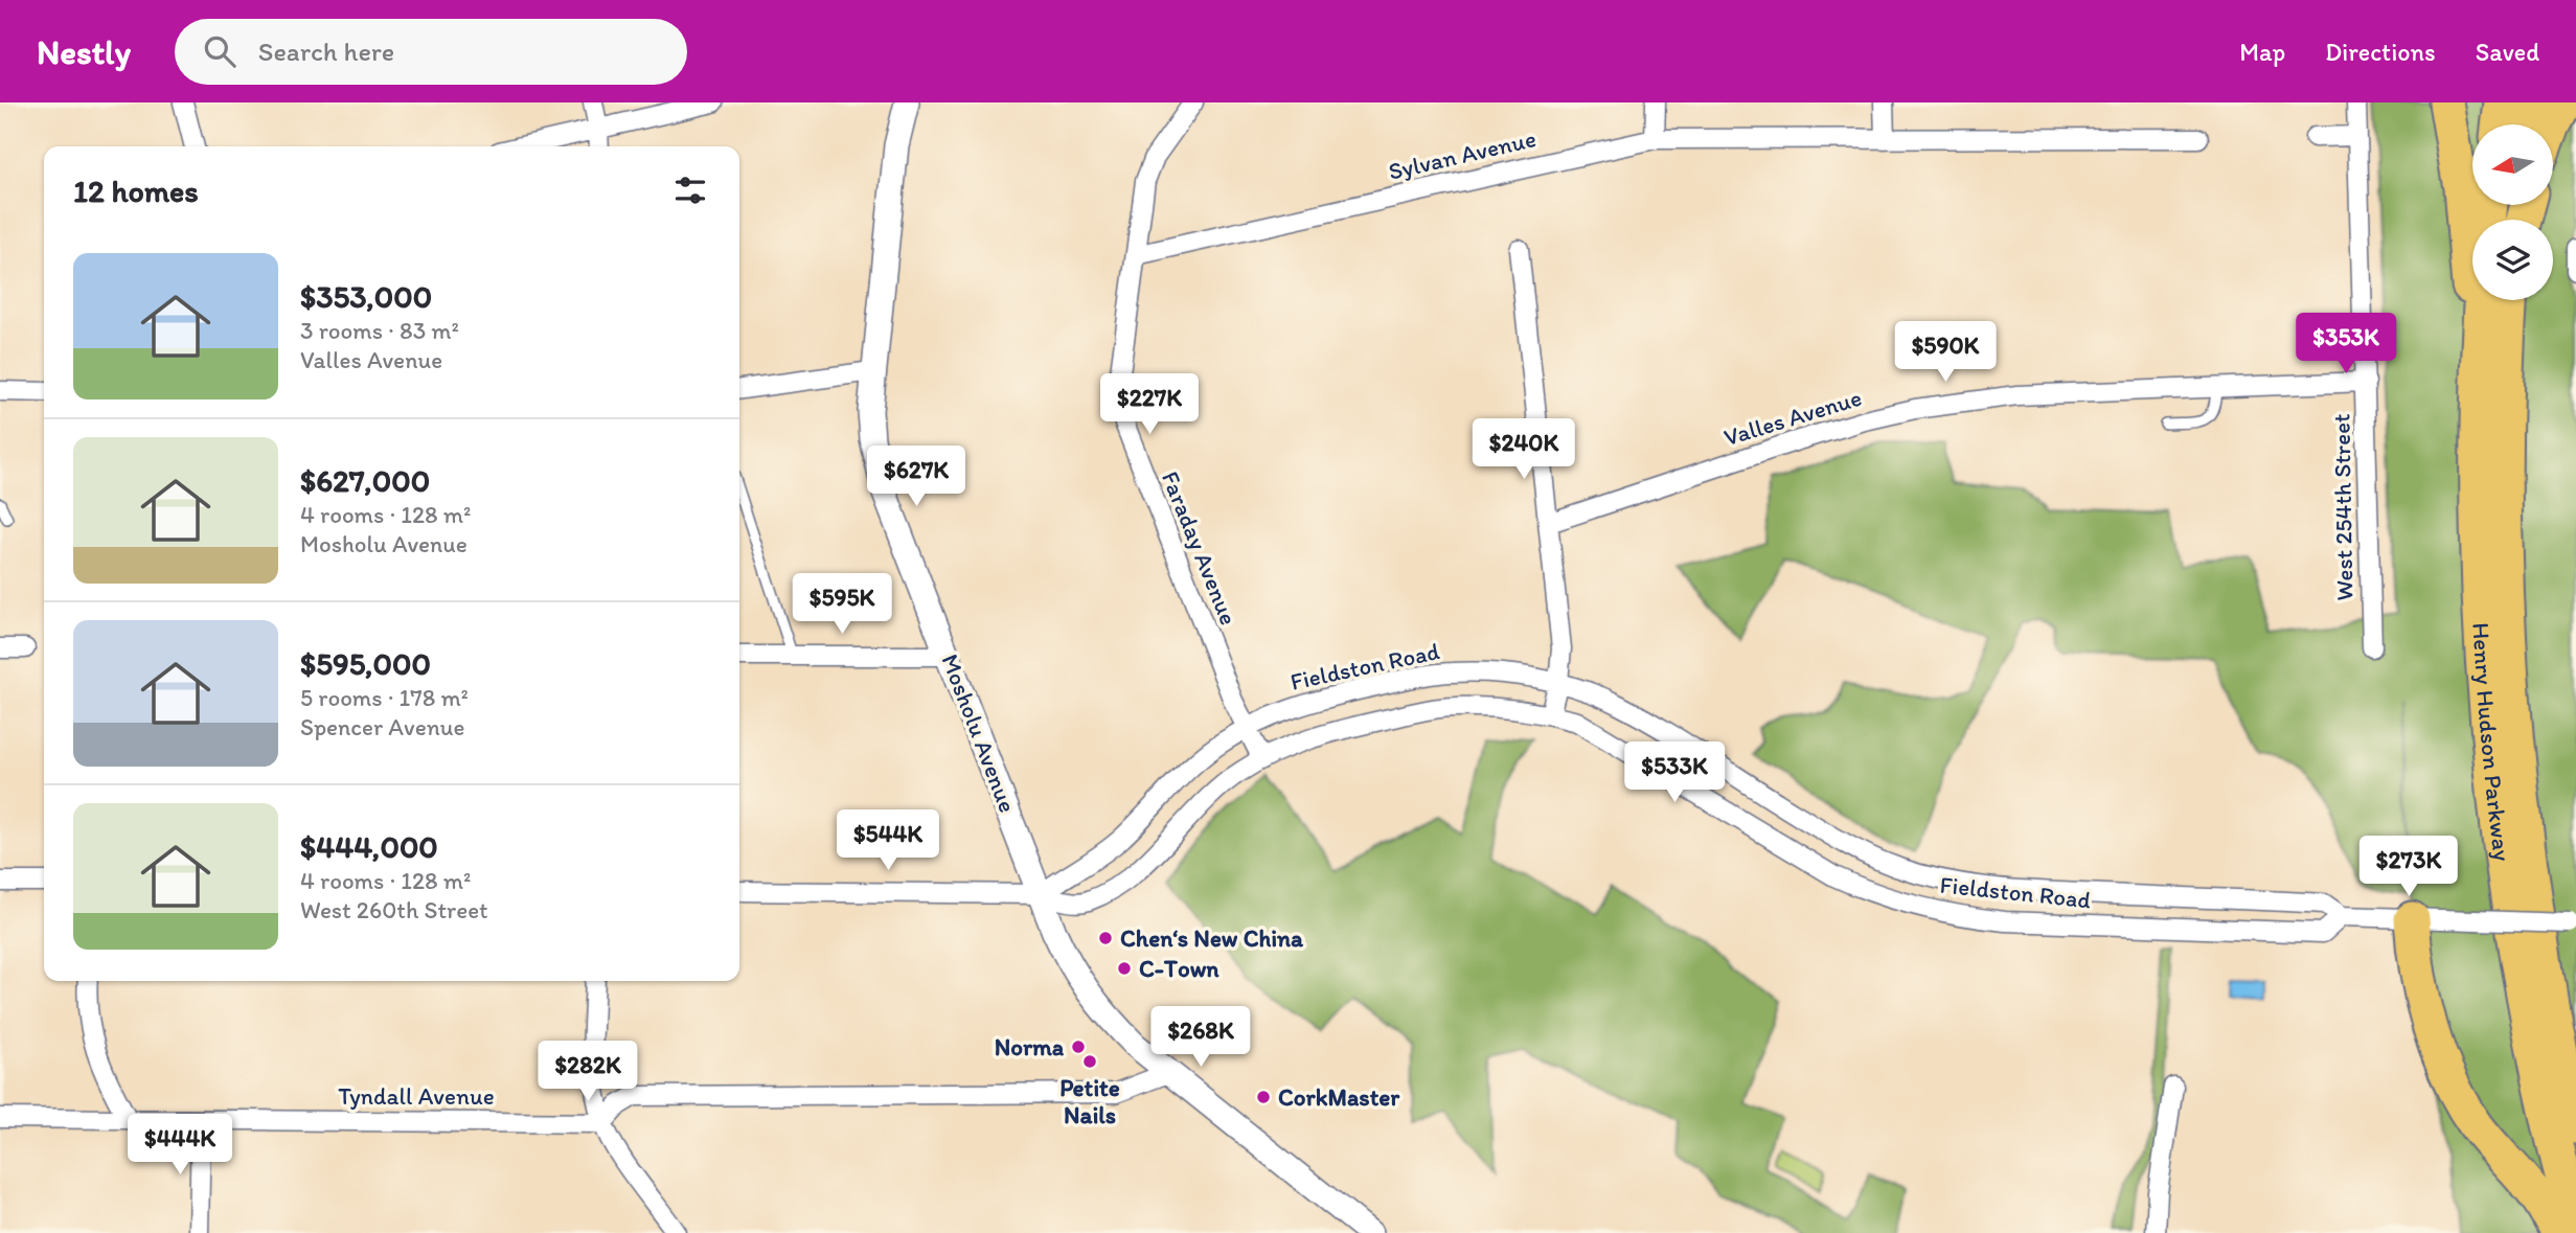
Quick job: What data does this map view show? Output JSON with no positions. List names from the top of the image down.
{
  "streets": {
    "highway": ["Henry Hudson Parkway"],
    "street": [
      "Sylvan Avenue",
      "Valles Avenue",
      "West 254th Street",
      "Faraday Avenue",
      "Fieldston Road",
      "Mosholu Avenue",
      "Tyndall Avenue"
    ]
  },
  "crossings": [
    ["Sylvan Avenue", "Faraday Avenue"],
    ["Valles Avenue", "West 254th Street"],
    ["Faraday Avenue", "Fieldston Road"],
    ["Fieldston Road", "Mosholu Avenue"]
  ],
  "places": [
    "Chen‘s New China",
    "C-Town",
    "Norma",
    "Petite Nails",
    "CorkMaster"
  ],
  "north": "left",
  "page": {
    "header": "Nestly",
    "search": "Search here",
    "nav": ["Map", "Directions", "Saved"],
    "heading": "12 homes",
    "list": [
      {
        "name": "$353,000",
        "note": "3 rooms · 83 m² · Valles Avenue"
      },
      {
        "name": "$627,000",
        "note": "4 rooms · 128 m² · Mosholu Avenue"
      },
      {
        "name": "$595,000",
        "note": "5 rooms · 178 m² · Spencer Avenue"
      },
      {
        "name": "$444,000",
        "note": "4 rooms · 128 m² · West 260th Street"
      }
    ],
    "price": [
      "$353K",
      "$590K",
      "$227K",
      "$240K",
      "$627K",
      "$595K",
      "$533K",
      "$544K",
      "$273K",
      "$268K",
      "$282K",
      "$444K"
    ]
  }
}
